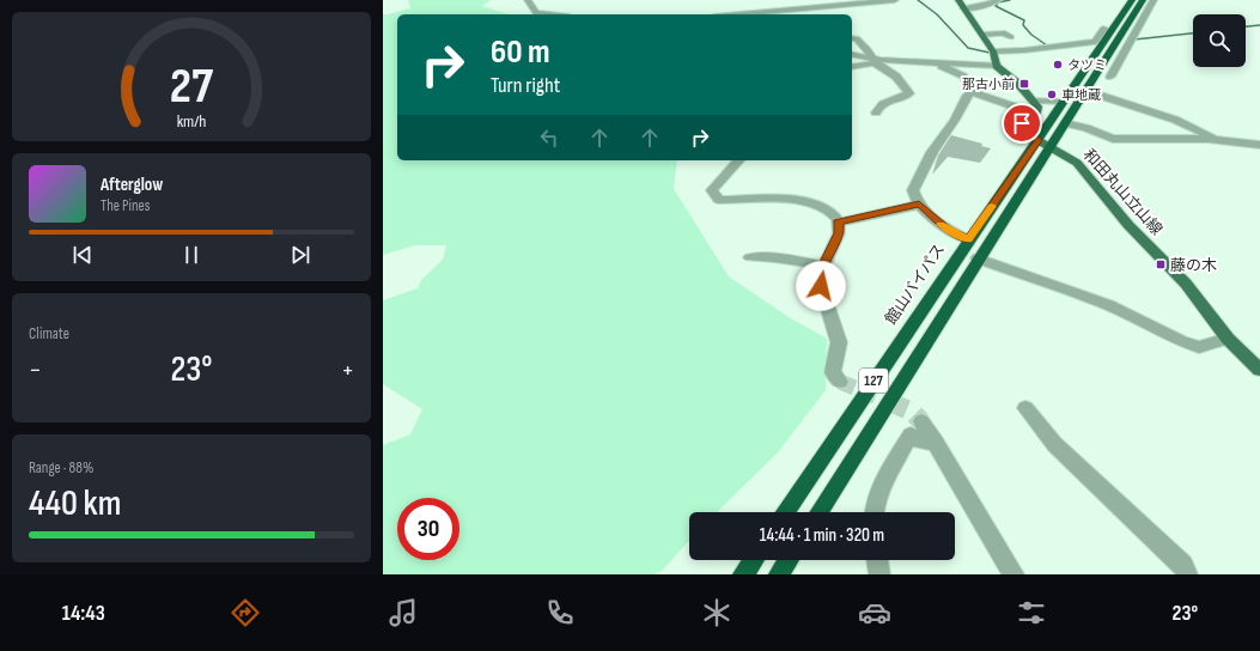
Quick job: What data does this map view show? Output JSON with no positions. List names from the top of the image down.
{
  "streets": {
    "highway": ["館山バイパス", "127"],
    "main road": ["和田丸山立山線"]
  },
  "crossings": [
    ["和田丸山立山線", "館山バイパス"]
  ],
  "places": {
    "other": ["タツミ", "車地蔵"],
    "transit": ["那古小前", "藤の木"]
  },
  "page": {
    "turn": ["60 m", "Turn right"],
    "song": ["Afterglow", "The Pines"],
    "tile": [
      "Climate",
      ["Range · 88%", "440 km"]
    ],
    "heat": ["−", "23°", "+"],
    "limit": "30",
    "trip": "14:44 · 1 min · 320 m",
    "tabs": ["14:43", "23°"],
    "gauge": ["27", "km/h"]
  }
}
